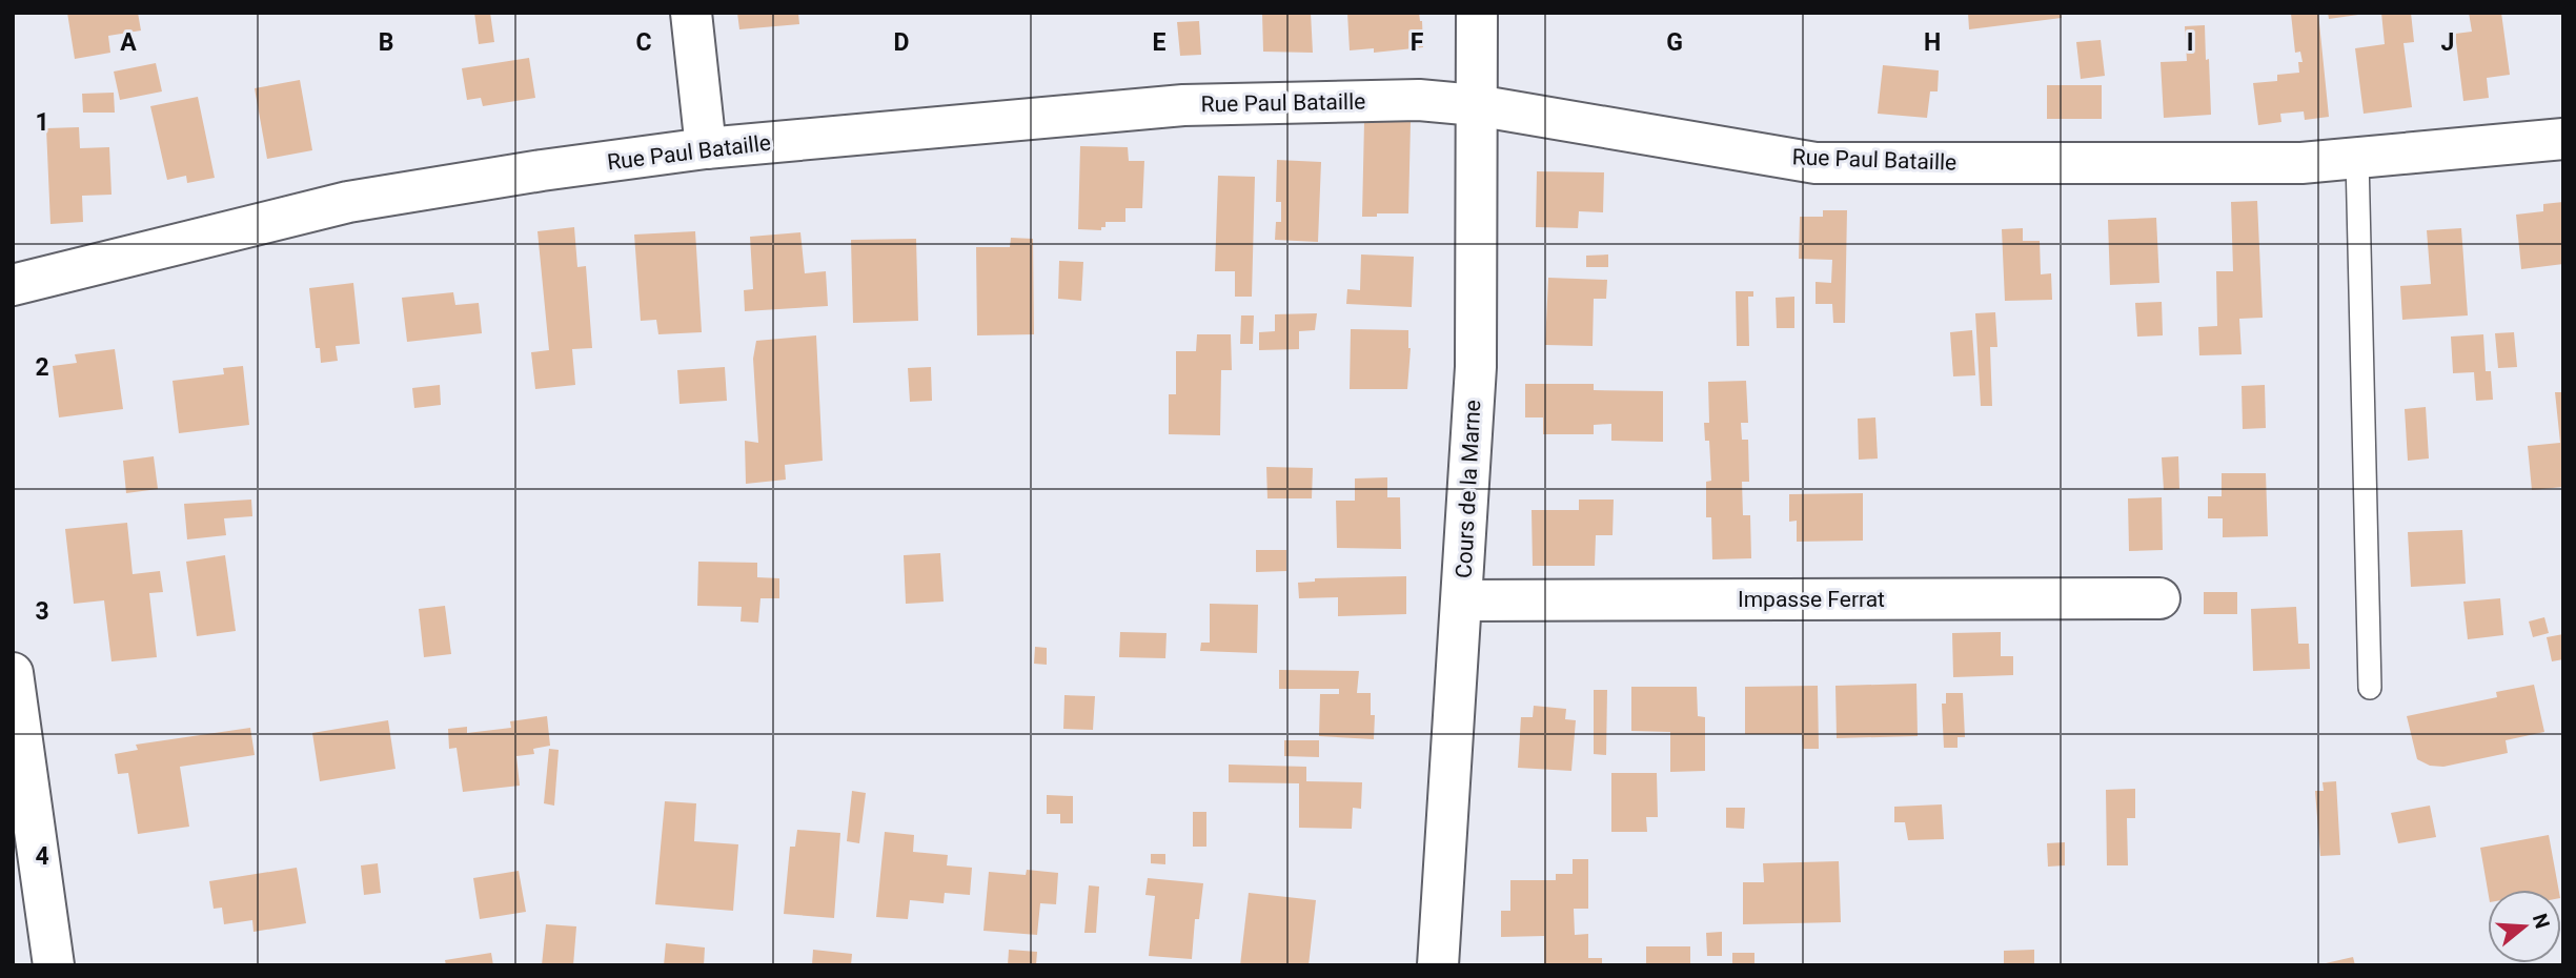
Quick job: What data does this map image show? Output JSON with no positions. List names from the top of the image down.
{
  "streets": {
    "street": ["Rue Paul Bataille", "Cours de la Marne", "Impasse Ferrat"]
  },
  "crossings": [
    ["Rue Paul Bataille", "Cours de la Marne"],
    ["Cours de la Marne", "Impasse Ferrat"]
  ],
  "north": "right",
  "grid": {
    "columns": [
      "A",
      "B",
      "C",
      "D",
      "E",
      "F",
      "G",
      "H",
      "I",
      "J"
    ],
    "rows": [
      "1",
      "2",
      "3",
      "4"
    ]
  }
}
